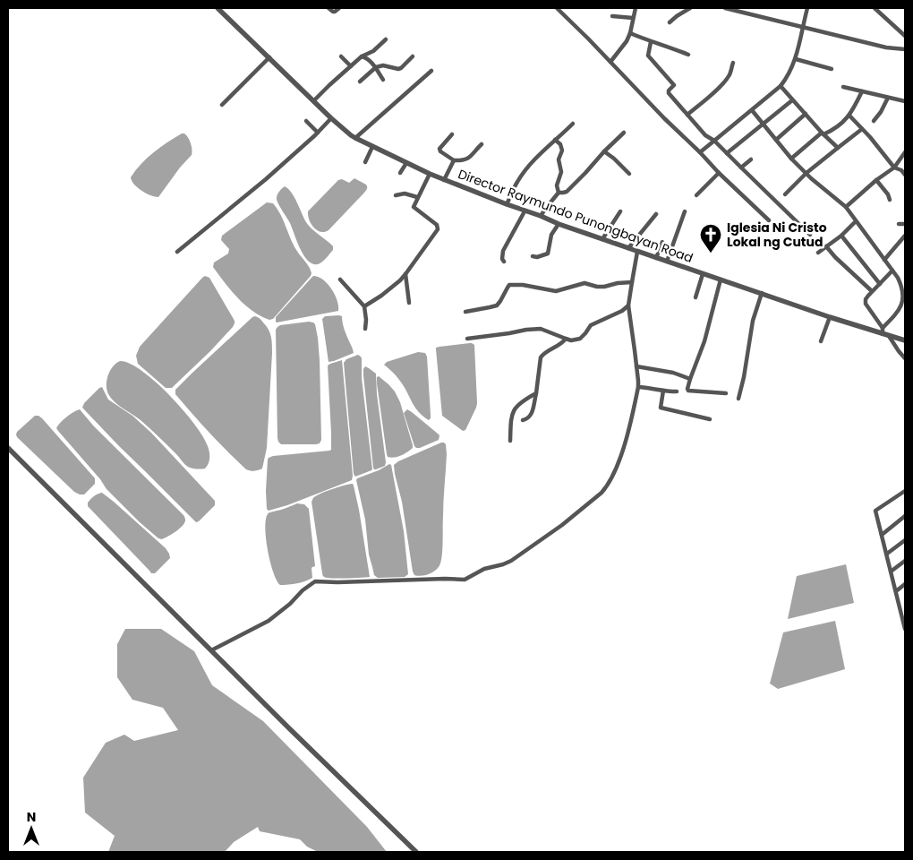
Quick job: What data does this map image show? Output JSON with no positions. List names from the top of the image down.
{
  "streets": {
    "street": ["Director Raymundo Punongbayan Road"]
  },
  "places": {
    "church": ["Iglesia Ni Cristo Lokal ng Cutud"]
  },
  "north": "top"
}
